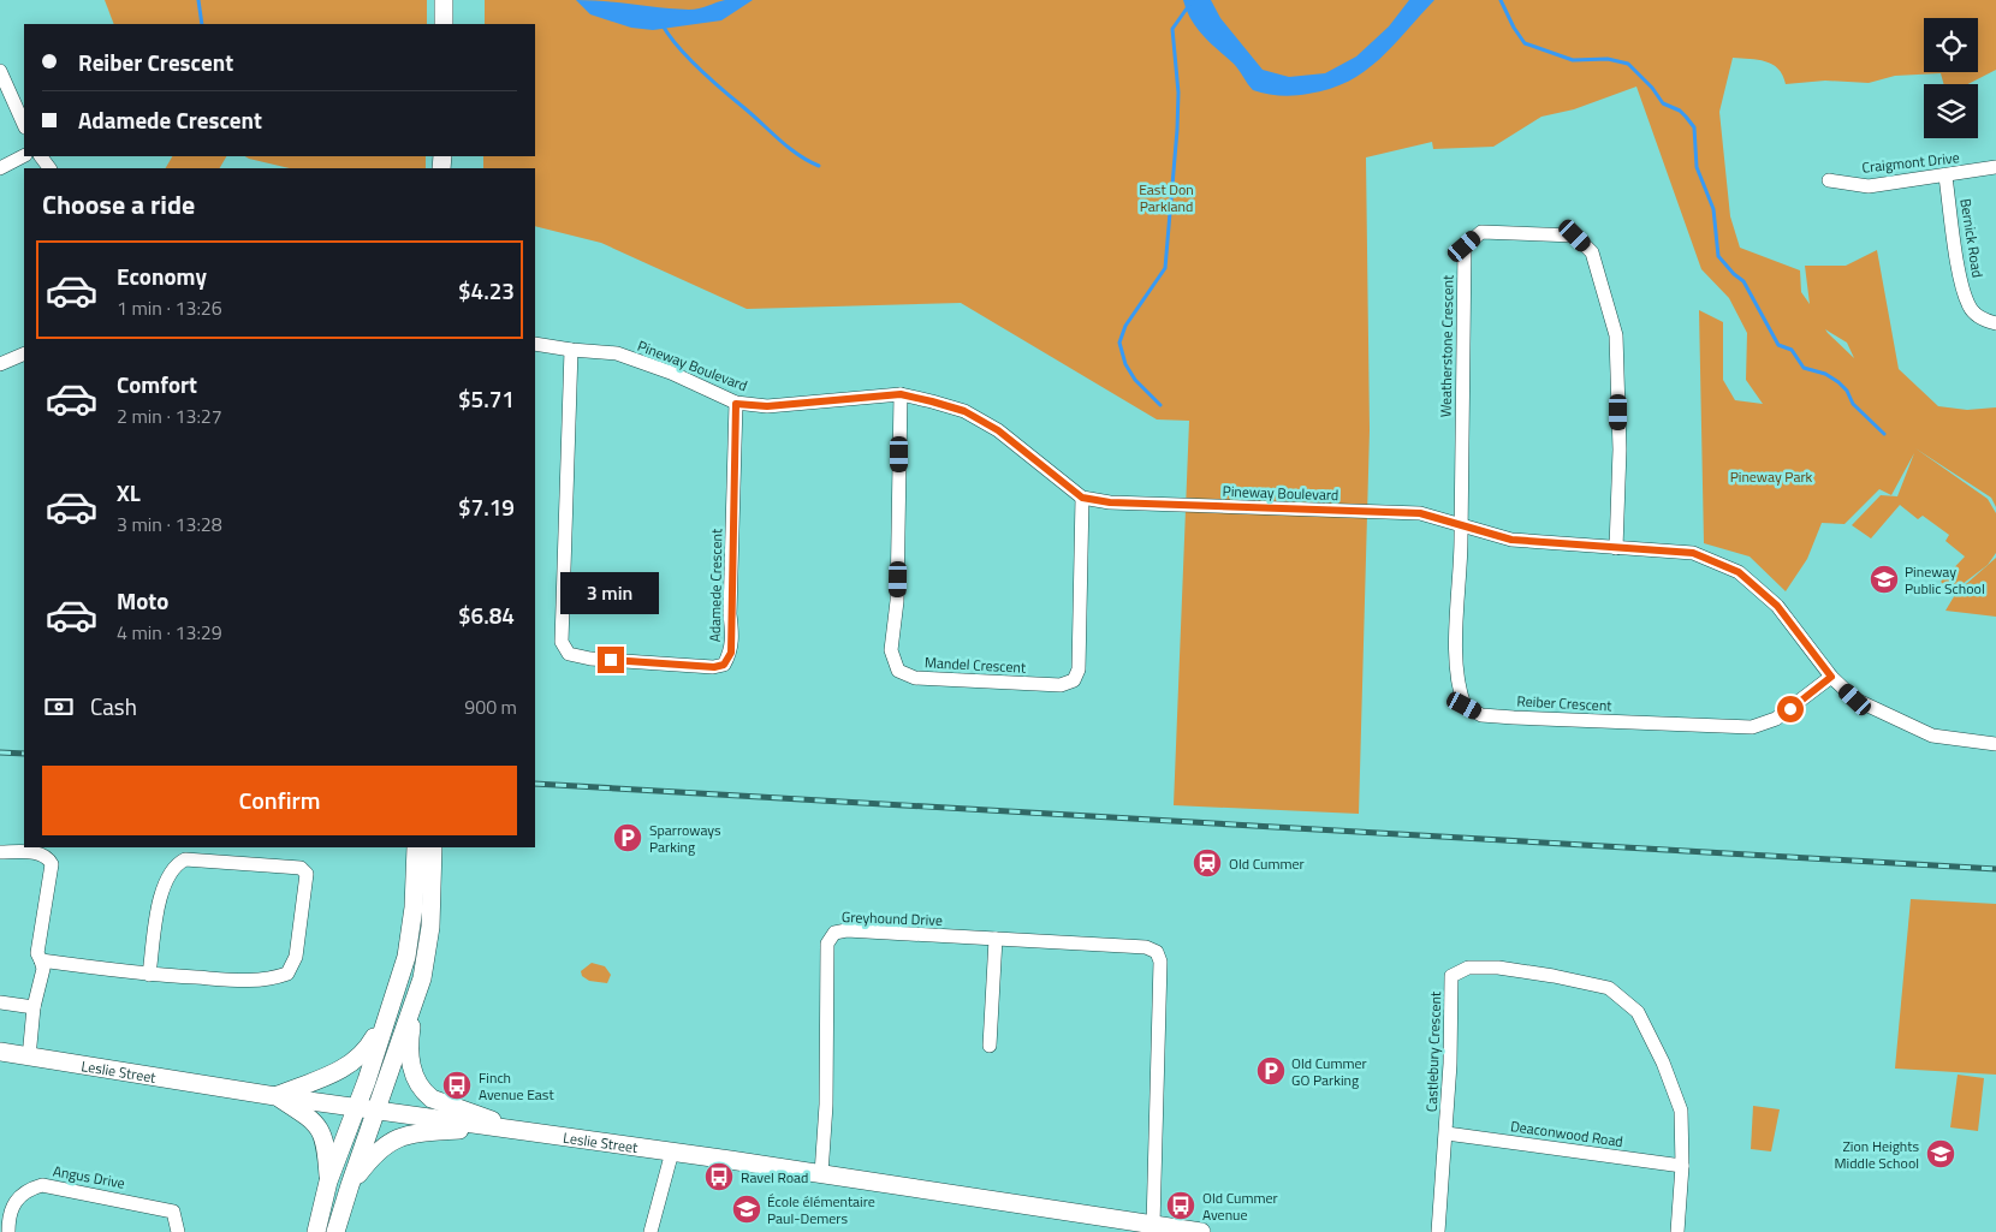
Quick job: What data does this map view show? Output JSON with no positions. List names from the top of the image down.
{
  "streets": {
    "main road": ["Leslie Street"],
    "street": [
      "Craigmont Drive",
      "Bernick Road",
      "Weatherstone Crescent",
      "Pineway Boulevard",
      "Adamede Crescent",
      "Mandel Crescent",
      "Reiber Crescent",
      "Greyhound Drive",
      "Castlebury Crescent",
      "Deaconwood Road",
      "Angus Drive"
    ]
  },
  "crossings": [
    ["Craigmont Drive", "Bernick Road"],
    ["Weatherstone Crescent", "Pineway Boulevard"],
    ["Weatherstone Crescent", "Reiber Crescent"],
    ["Pineway Boulevard", "Adamede Crescent"],
    ["Pineway Boulevard", "Mandel Crescent"],
    ["Pineway Boulevard", "Reiber Crescent"],
    ["Greyhound Drive", "Leslie Street"],
    ["Castlebury Crescent", "Deaconwood Road"]
  ],
  "parks": ["East Don Parkland", "Pineway Park"],
  "places": {
    "school or university": ["Pineway Public School", "Zion Heights Middle School", "École élémentaire Paul-Demers"],
    "parking": ["Sparroways Parking", "Old Cummer GO Parking"],
    "station": ["Old Cummer"],
    "bus stop": ["Finch Avenue East", "Ravel Road", "Old Cummer Avenue"]
  },
  "page": {
    "banner": ["Reiber Crescent", "Adamede Crescent"],
    "heading": "Choose a ride",
    "list": [
      {
        "name": "Economy",
        "note": "1 min · 13:26",
        "value": "$4.23"
      },
      {
        "name": "Comfort",
        "note": "2 min · 13:27",
        "value": "$5.71"
      },
      {
        "name": "XL",
        "note": "3 min · 13:28",
        "value": "$7.19"
      },
      {
        "name": "Moto",
        "note": "4 min · 13:29",
        "value": "$6.84"
      }
    ],
    "bubble": "3 min",
    "pay": ["Cash", "900 m"],
    "buttons": "Confirm"
  }
}
